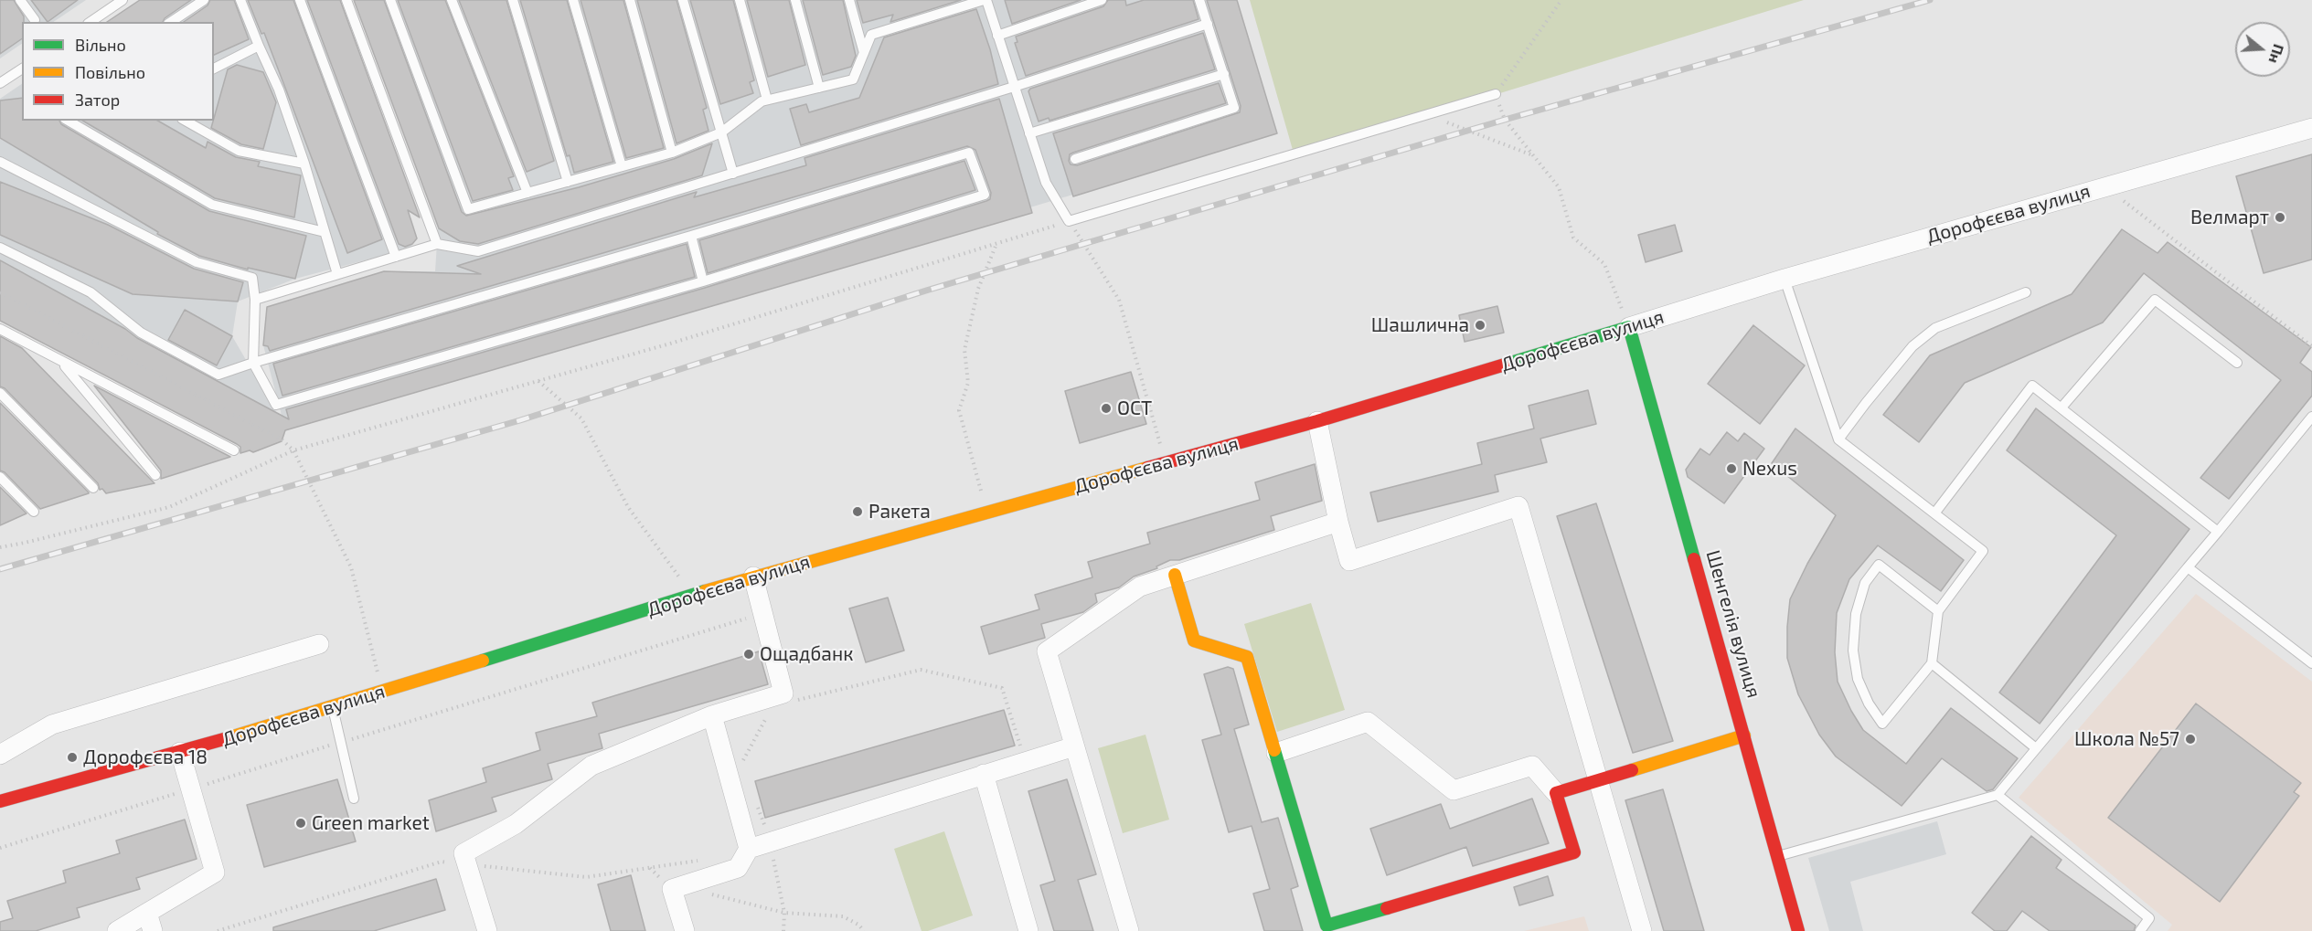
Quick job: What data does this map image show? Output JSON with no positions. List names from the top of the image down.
{
  "streets": {
    "street": ["Дорофєєва вулиця", "Шенгелія вулиця"]
  },
  "crossings": [
    ["Дорофєєва вулиця", "Шенгелія вулиця"]
  ],
  "places": [
    "Велмарт",
    "Шашлична",
    "ОСТ",
    "Nexus",
    "Ракета",
    "Ощадбанк",
    "Школа №57",
    "Дорофєєва 18",
    "Green market"
  ],
  "legend": ["Вільно", "Повільно", "Затор"],
  "north": "right"
}
